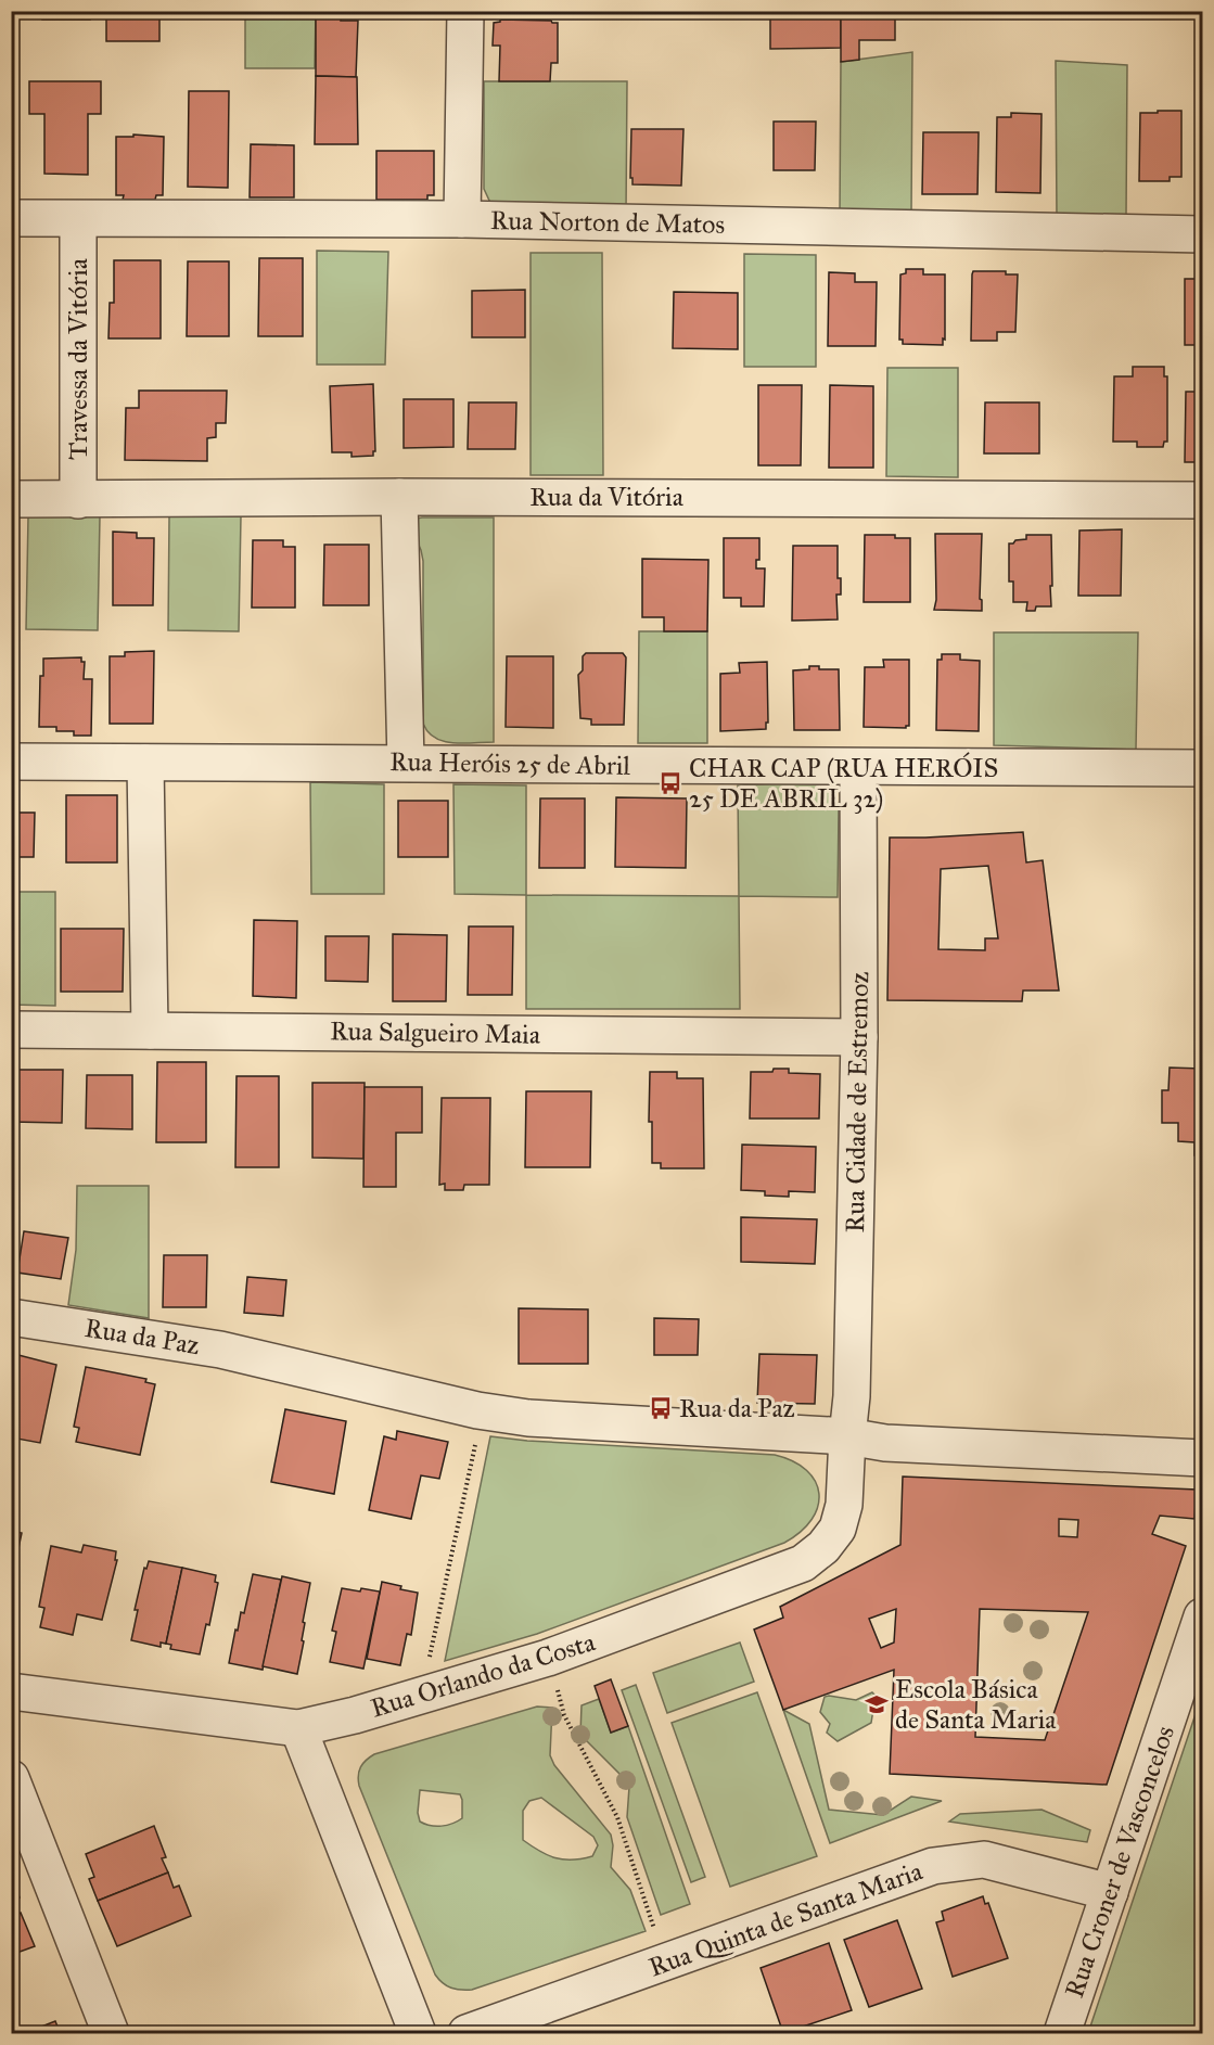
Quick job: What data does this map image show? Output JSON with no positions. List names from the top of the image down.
{
  "streets": {
    "street": [
      "Rua Norton de Matos",
      "Travessa da Vitória",
      "Rua da Vitória",
      "Rua Heróis 25 de Abril",
      "Rua Salgueiro Maia",
      "Rua Cidade de Estremoz",
      "Rua da Paz",
      "Rua Orlando da Costa",
      "Rua Croner de Vasconcelos",
      "Rua Quinta de Santa Maria"
    ]
  },
  "crossings": [
    ["Rua Norton de Matos", "Travessa da Vitória"],
    ["Travessa da Vitória", "Rua da Vitória"],
    ["Rua Heróis 25 de Abril", "Rua Cidade de Estremoz"],
    ["Rua Salgueiro Maia", "Rua Cidade de Estremoz"],
    ["Rua Cidade de Estremoz", "Rua da Paz"],
    ["Rua Cidade de Estremoz", "Rua Orlando da Costa"],
    ["Rua da Paz", "Rua Orlando da Costa"],
    ["Rua Croner de Vasconcelos", "Rua Quinta de Santa Maria"]
  ],
  "places": {
    "bus stop": ["CHAR CAP (RUA HERÓIS 25 DE ABRIL 32)", "Rua da Paz"],
    "school or university": ["Escola Básica de Santa Maria"]
  }
}
